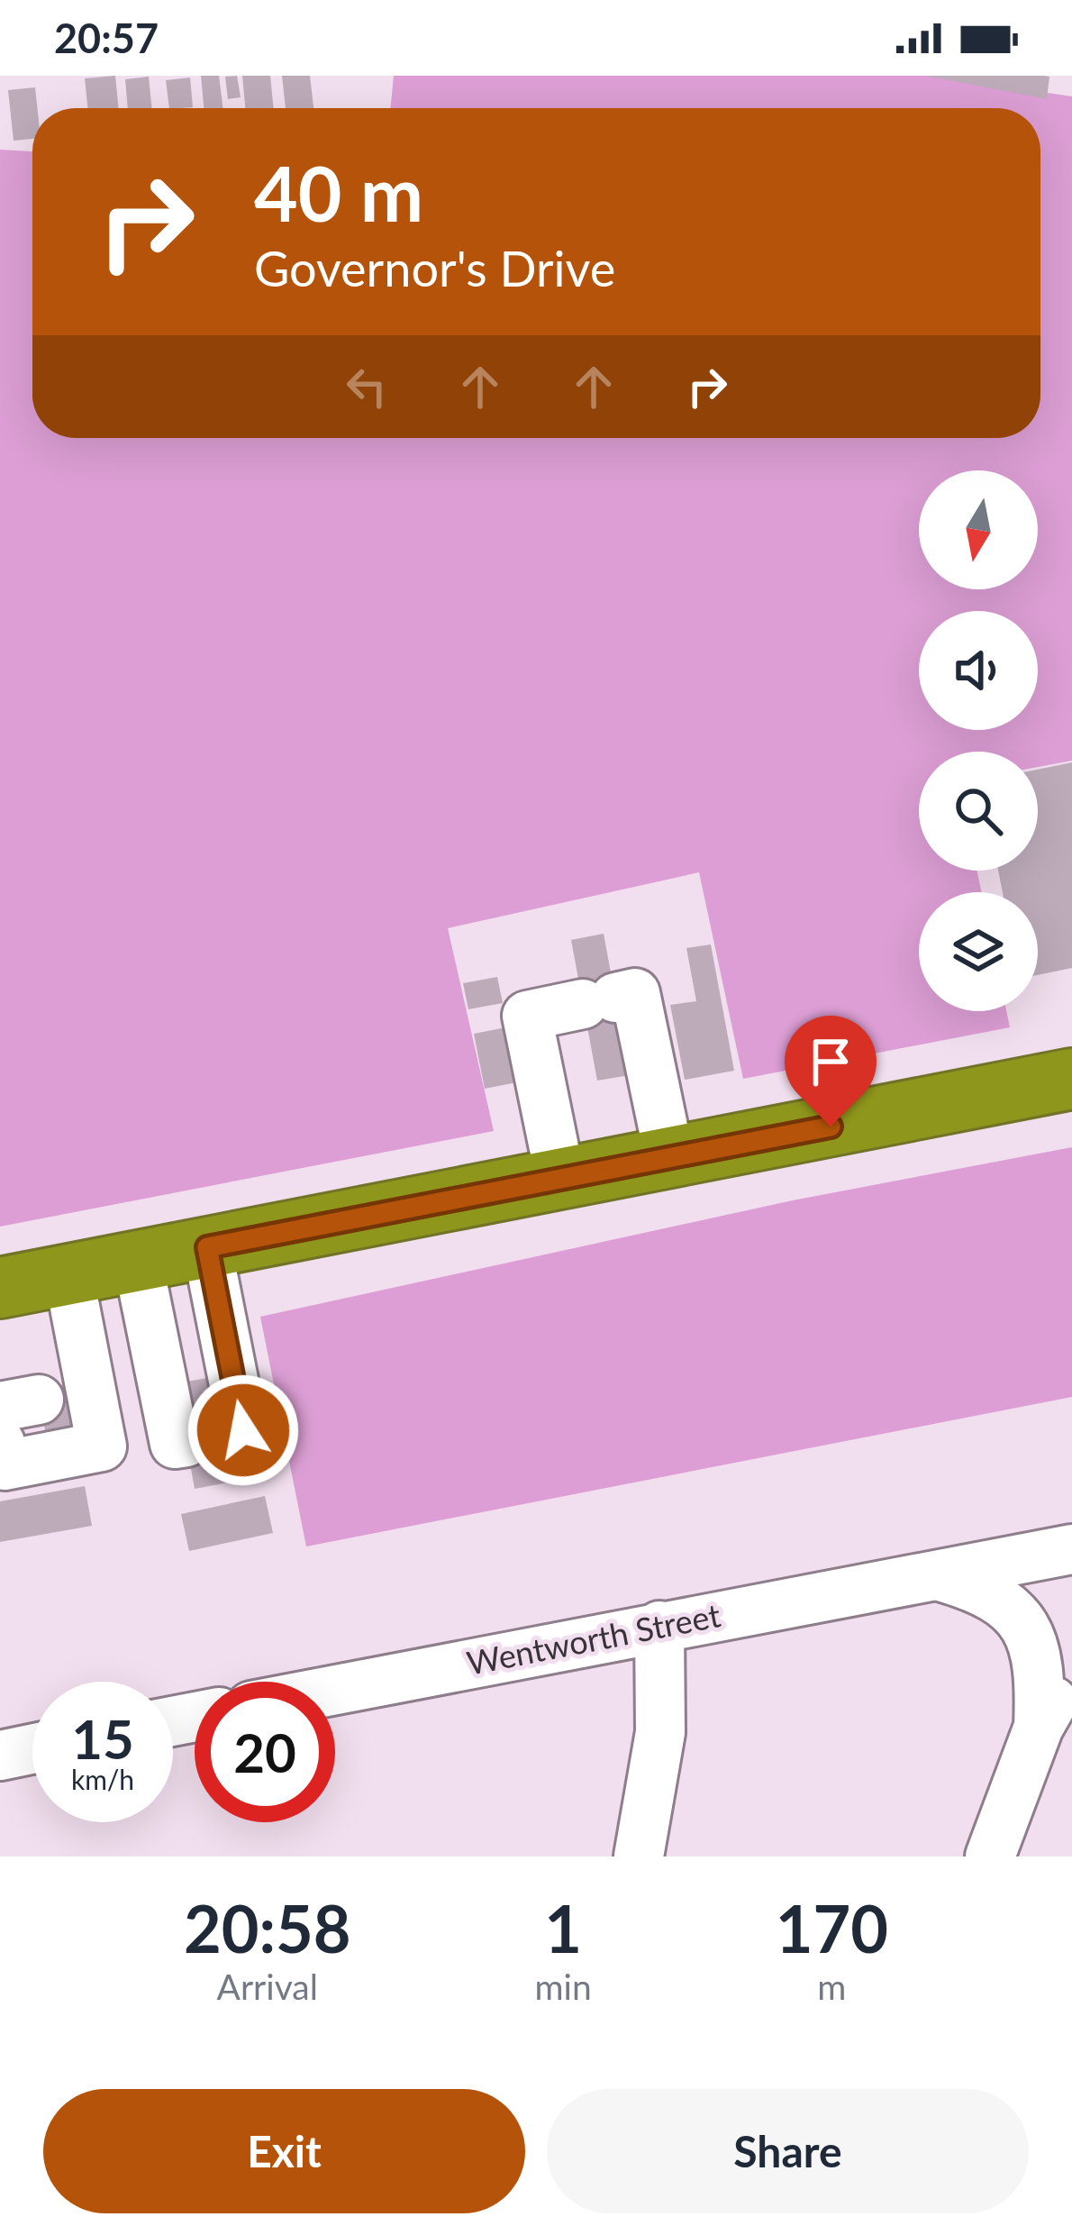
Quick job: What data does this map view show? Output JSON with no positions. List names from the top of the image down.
{
  "streets": {
    "street": ["Wentworth Street"]
  },
  "north": "bottom",
  "page": {
    "status": "20:57",
    "turn": ["40 m", "Governor's Drive"],
    "speed": "15 km/h",
    "limit": "20",
    "eta": [
      "20:58",
      "Arrival",
      "1",
      "min",
      "170",
      "m"
    ],
    "buttons": ["Exit", "Share"]
  }
}
